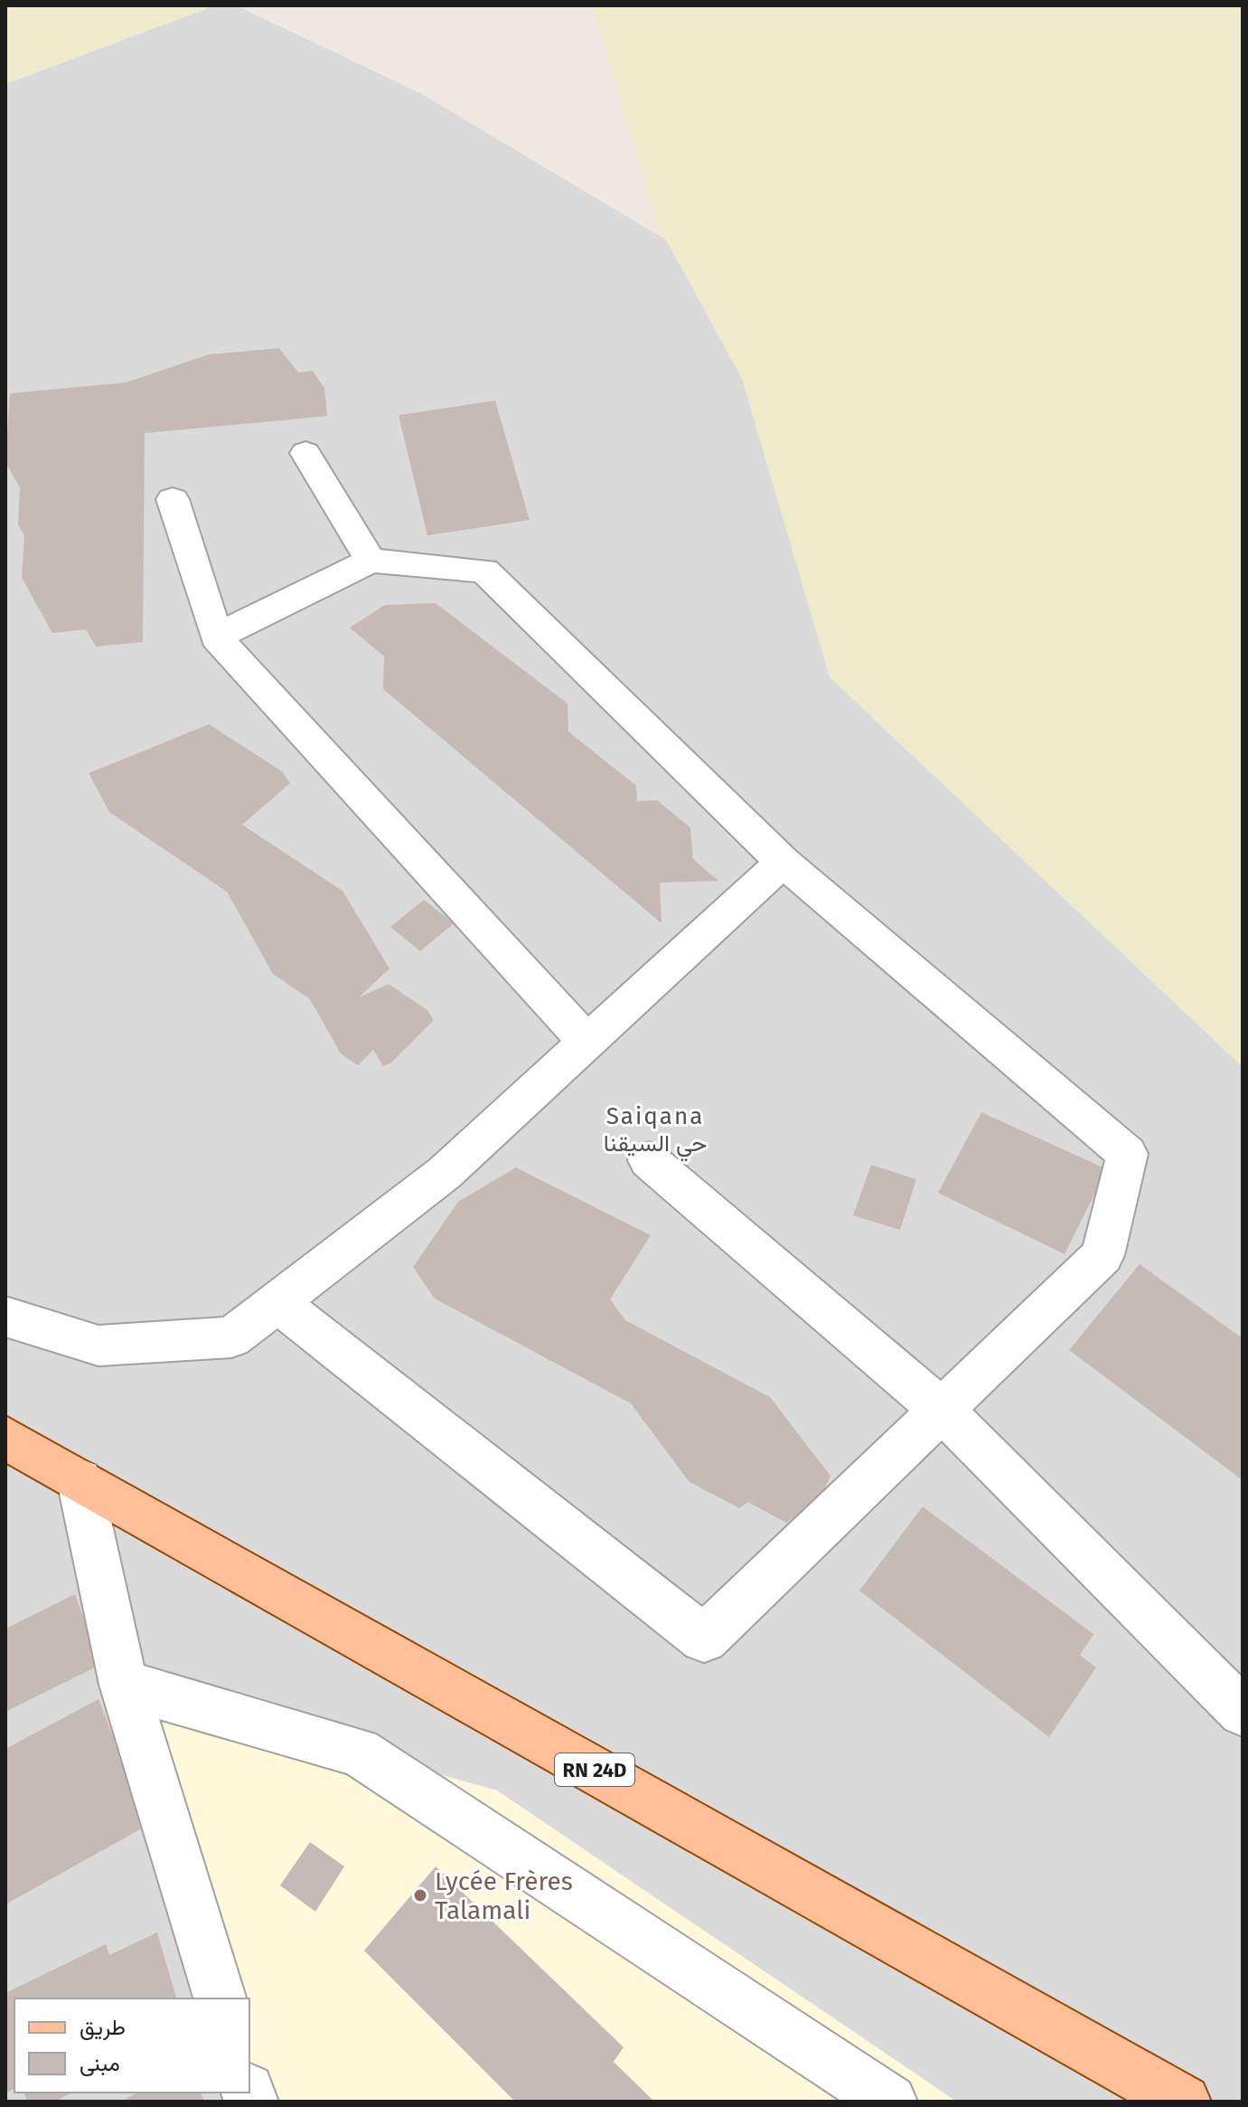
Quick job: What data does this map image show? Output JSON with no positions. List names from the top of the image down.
{
  "streets": {
    "main road": ["RN 24D"]
  },
  "districts": ["Saiqana حي السيقنا"],
  "places": ["Lycée Frères Talamali"],
  "legend": ["طريق", "مبنى"]
}
